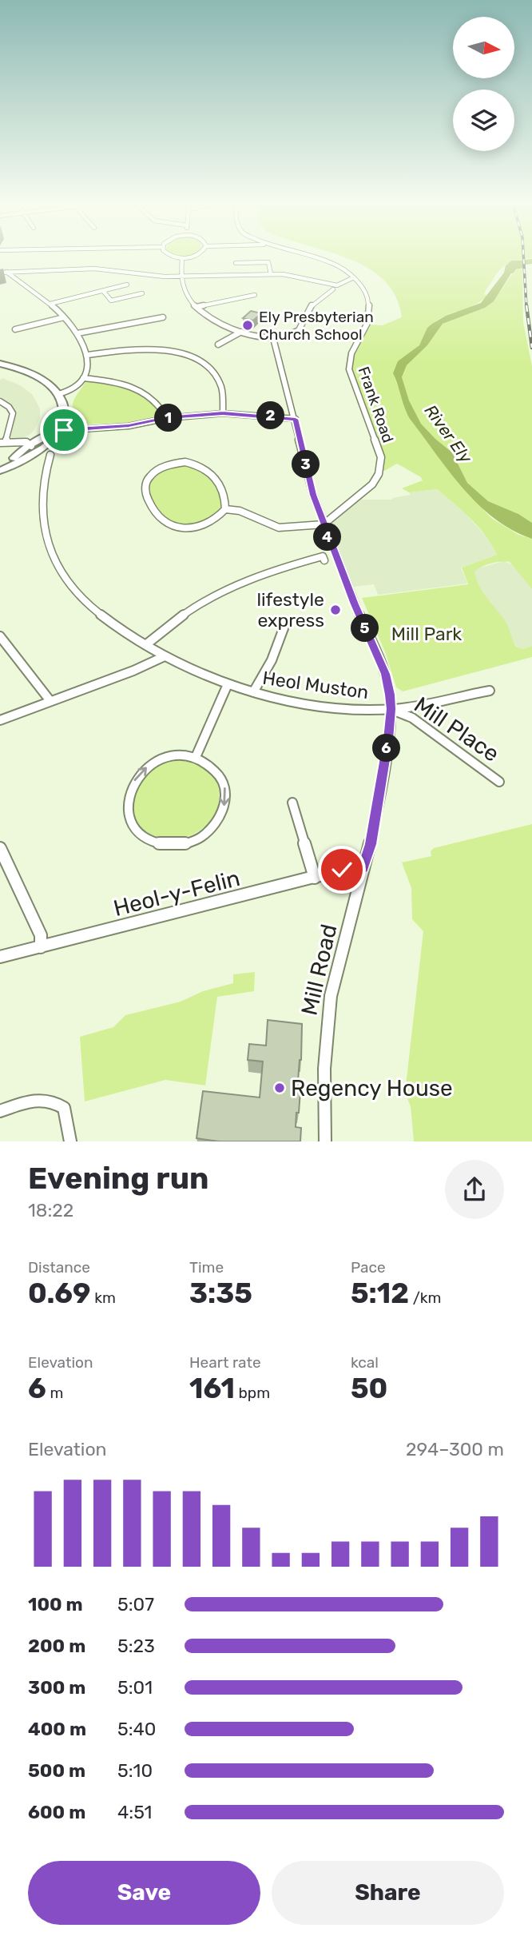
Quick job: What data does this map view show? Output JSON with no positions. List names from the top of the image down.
{
  "streets": {
    "street": [
      "Frank Road",
      "Heol Muston",
      "Mill Place",
      "Heol-y-Felin",
      "Mill Road"
    ]
  },
  "crossings": [
    ["Frank Road", "Mill Road"],
    ["Heol Muston", "Mill Place"],
    ["Heol Muston", "Mill Road"],
    ["Mill Place", "Mill Road"],
    ["Heol-y-Felin", "Mill Road"]
  ],
  "water": ["River Ely"],
  "parks": ["Mill Park"],
  "places": ["Ely Presbyterian Church School", "lifestyle express", "Regency House"],
  "north": "right",
  "page": {
    "pins": [
      "2",
      "1",
      "3",
      "4",
      "5",
      "6"
    ],
    "heading": ["Evening run", "18:22"],
    "stats": [
      ["Distance", "0.69 km"],
      ["Time", "3:35"],
      ["Pace", "5:12 /km"],
      ["Elevation", "6 m"],
      ["Heart rate", "161 bpm"],
      ["kcal", "50"]
    ],
    "chart": ["Elevation", "294–300 m"],
    "list": [
      {
        "name": "100 m",
        "note": "5:07"
      },
      {
        "name": "200 m",
        "note": "5:23"
      },
      {
        "name": "300 m",
        "note": "5:01"
      },
      {
        "name": "400 m",
        "note": "5:40"
      },
      {
        "name": "500 m",
        "note": "5:10"
      },
      {
        "name": "600 m",
        "note": "4:51"
      }
    ],
    "buttons": ["Save", "Share"]
  }
}
